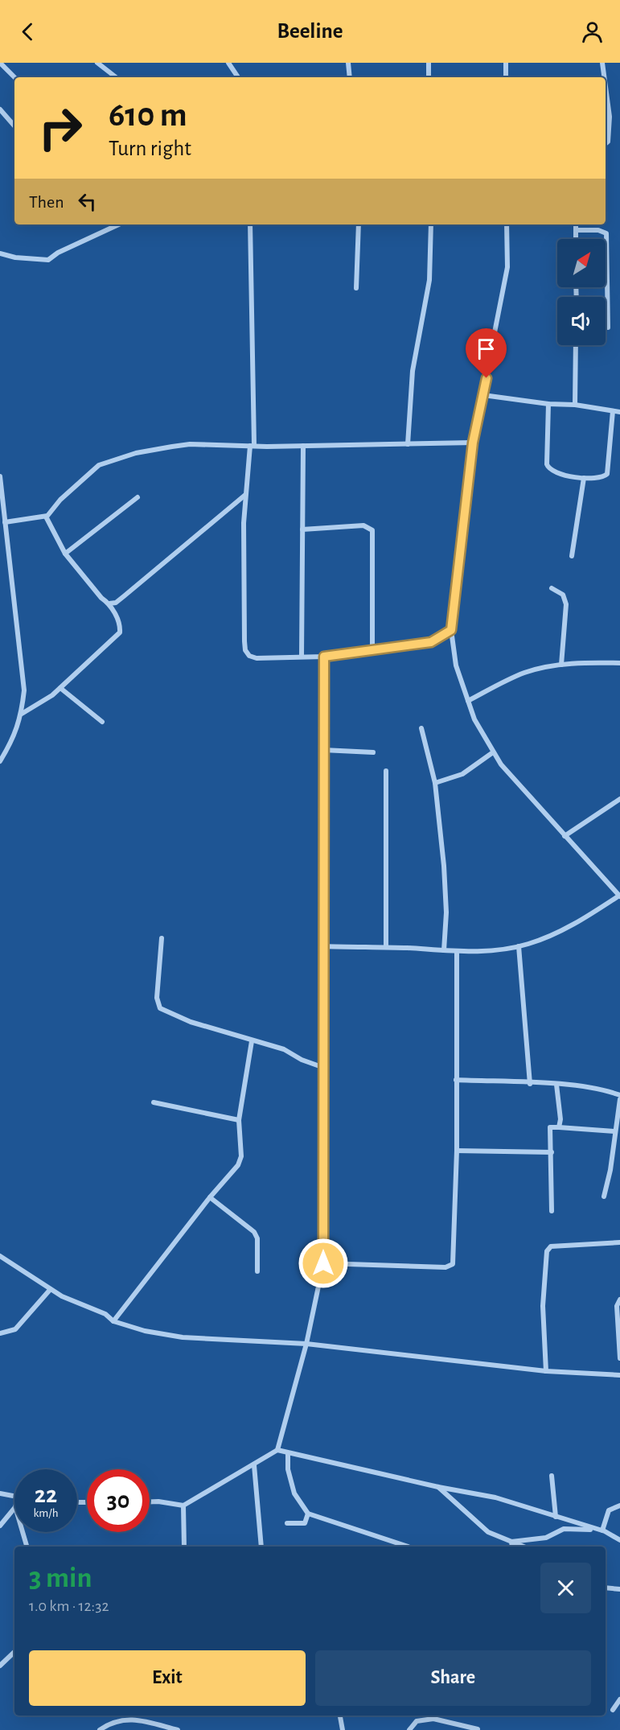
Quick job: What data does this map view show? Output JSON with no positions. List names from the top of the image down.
{
  "north": "top right",
  "page": {
    "header": "Beeline",
    "turn": ["610 m", "Turn right"],
    "then": "Then",
    "speed": "22 km/h",
    "limit": "30",
    "heading": ["3 min", "1.0 km · 12:32"],
    "buttons": ["Exit", "Share"]
  }
}
